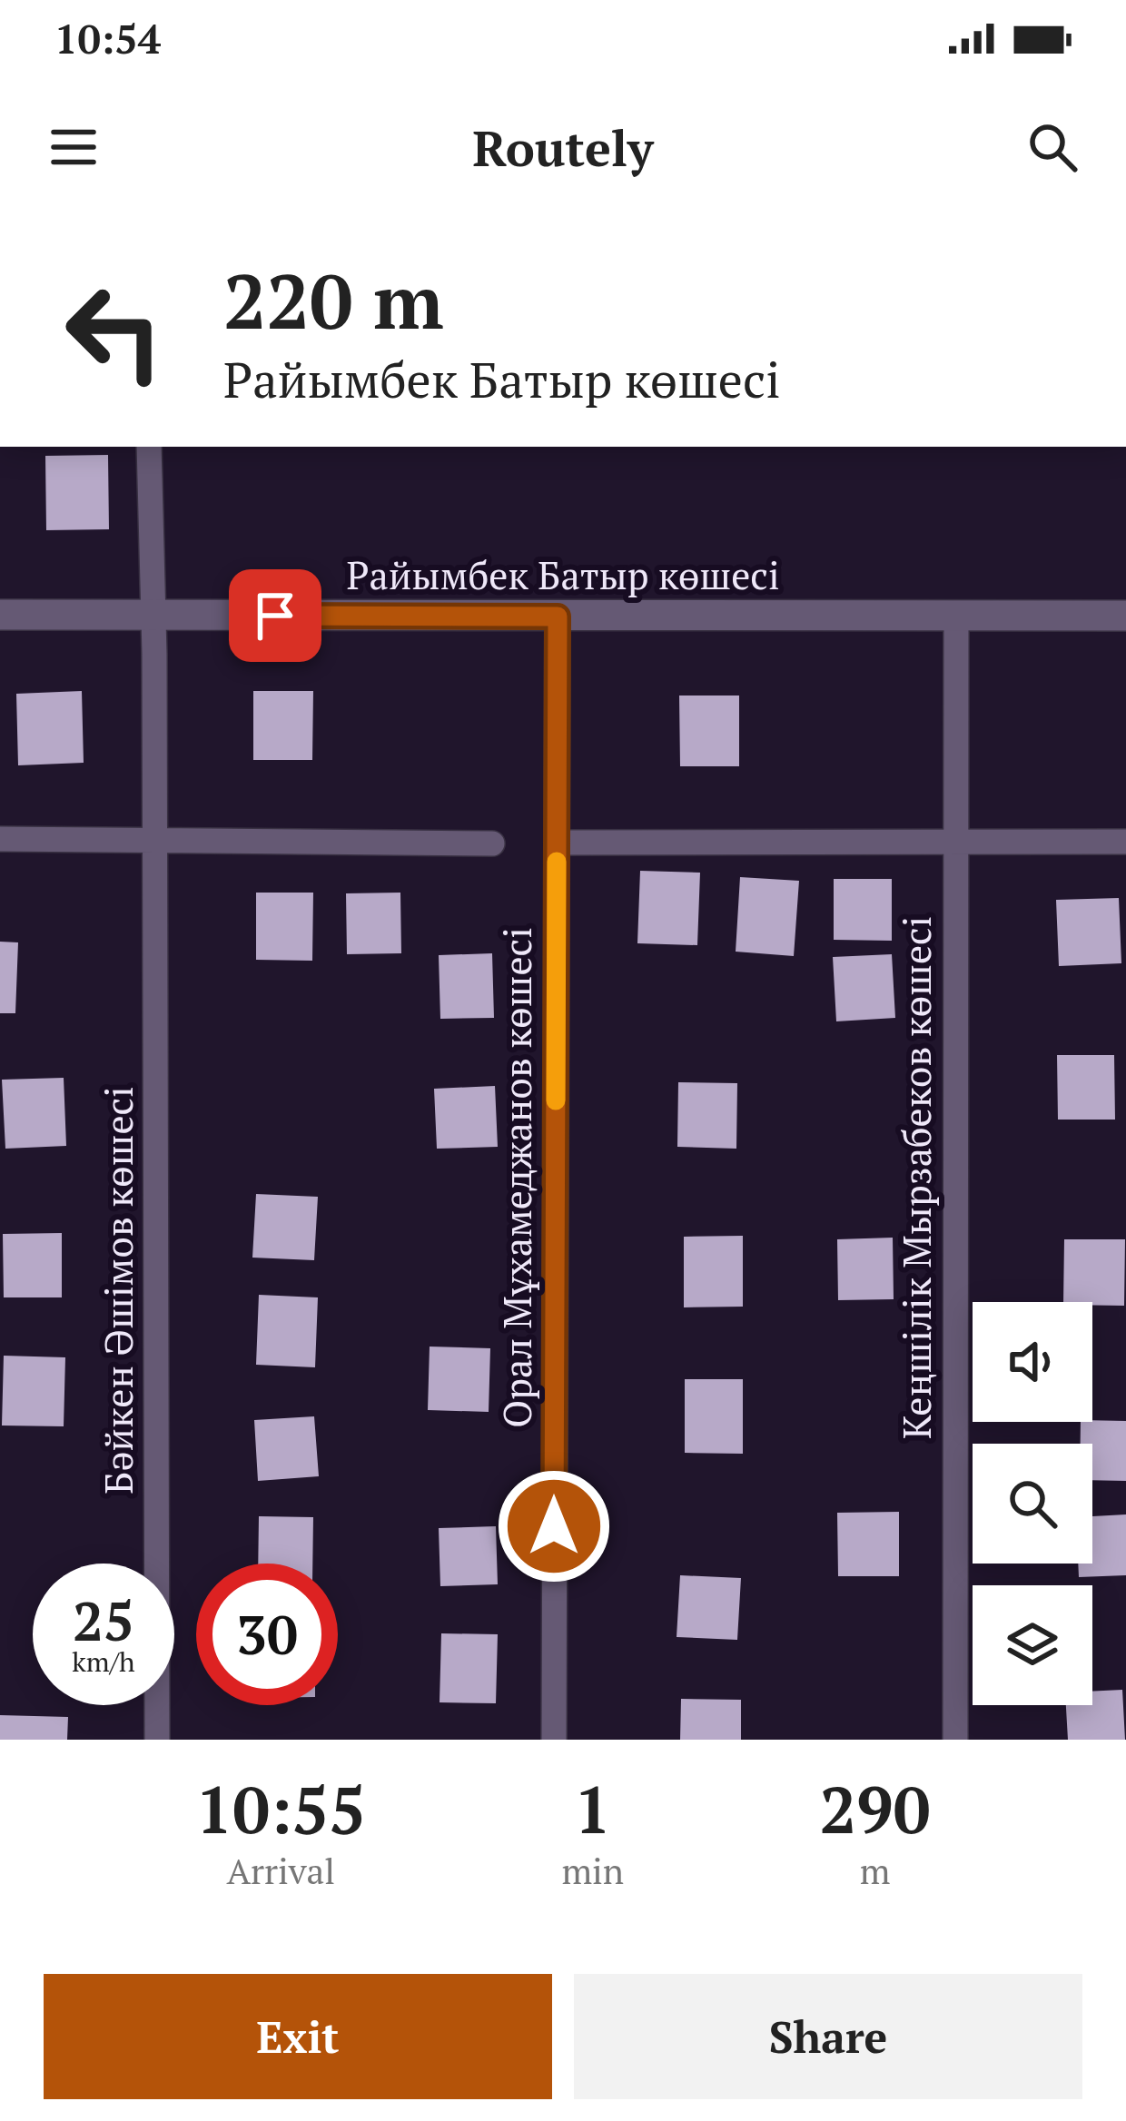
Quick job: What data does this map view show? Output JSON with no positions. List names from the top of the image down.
{
  "streets": {
    "street": [
      "Райымбек Батыр көшесі",
      "Орал Мұхамеджанов көшесі",
      "Кеңшілік Мырзабеков көшесі",
      "Бәйкен Әшімов көшесі"
    ]
  },
  "crossings": [
    ["Райымбек Батыр көшесі", "Орал Мұхамеджанов көшесі"],
    ["Райымбек Батыр көшесі", "Кеңшілік Мырзабеков көшесі"],
    ["Райымбек Батыр көшесі", "Бәйкен Әшімов көшесі"]
  ],
  "page": {
    "status": "10:54",
    "header": "Routely",
    "turn": ["220 m", "Райымбек Батыр көшесі"],
    "speed": "25 km/h",
    "limit": "30",
    "eta": [
      "10:55",
      "Arrival",
      "1",
      "min",
      "290",
      "m"
    ],
    "buttons": ["Exit", "Share"]
  }
}
